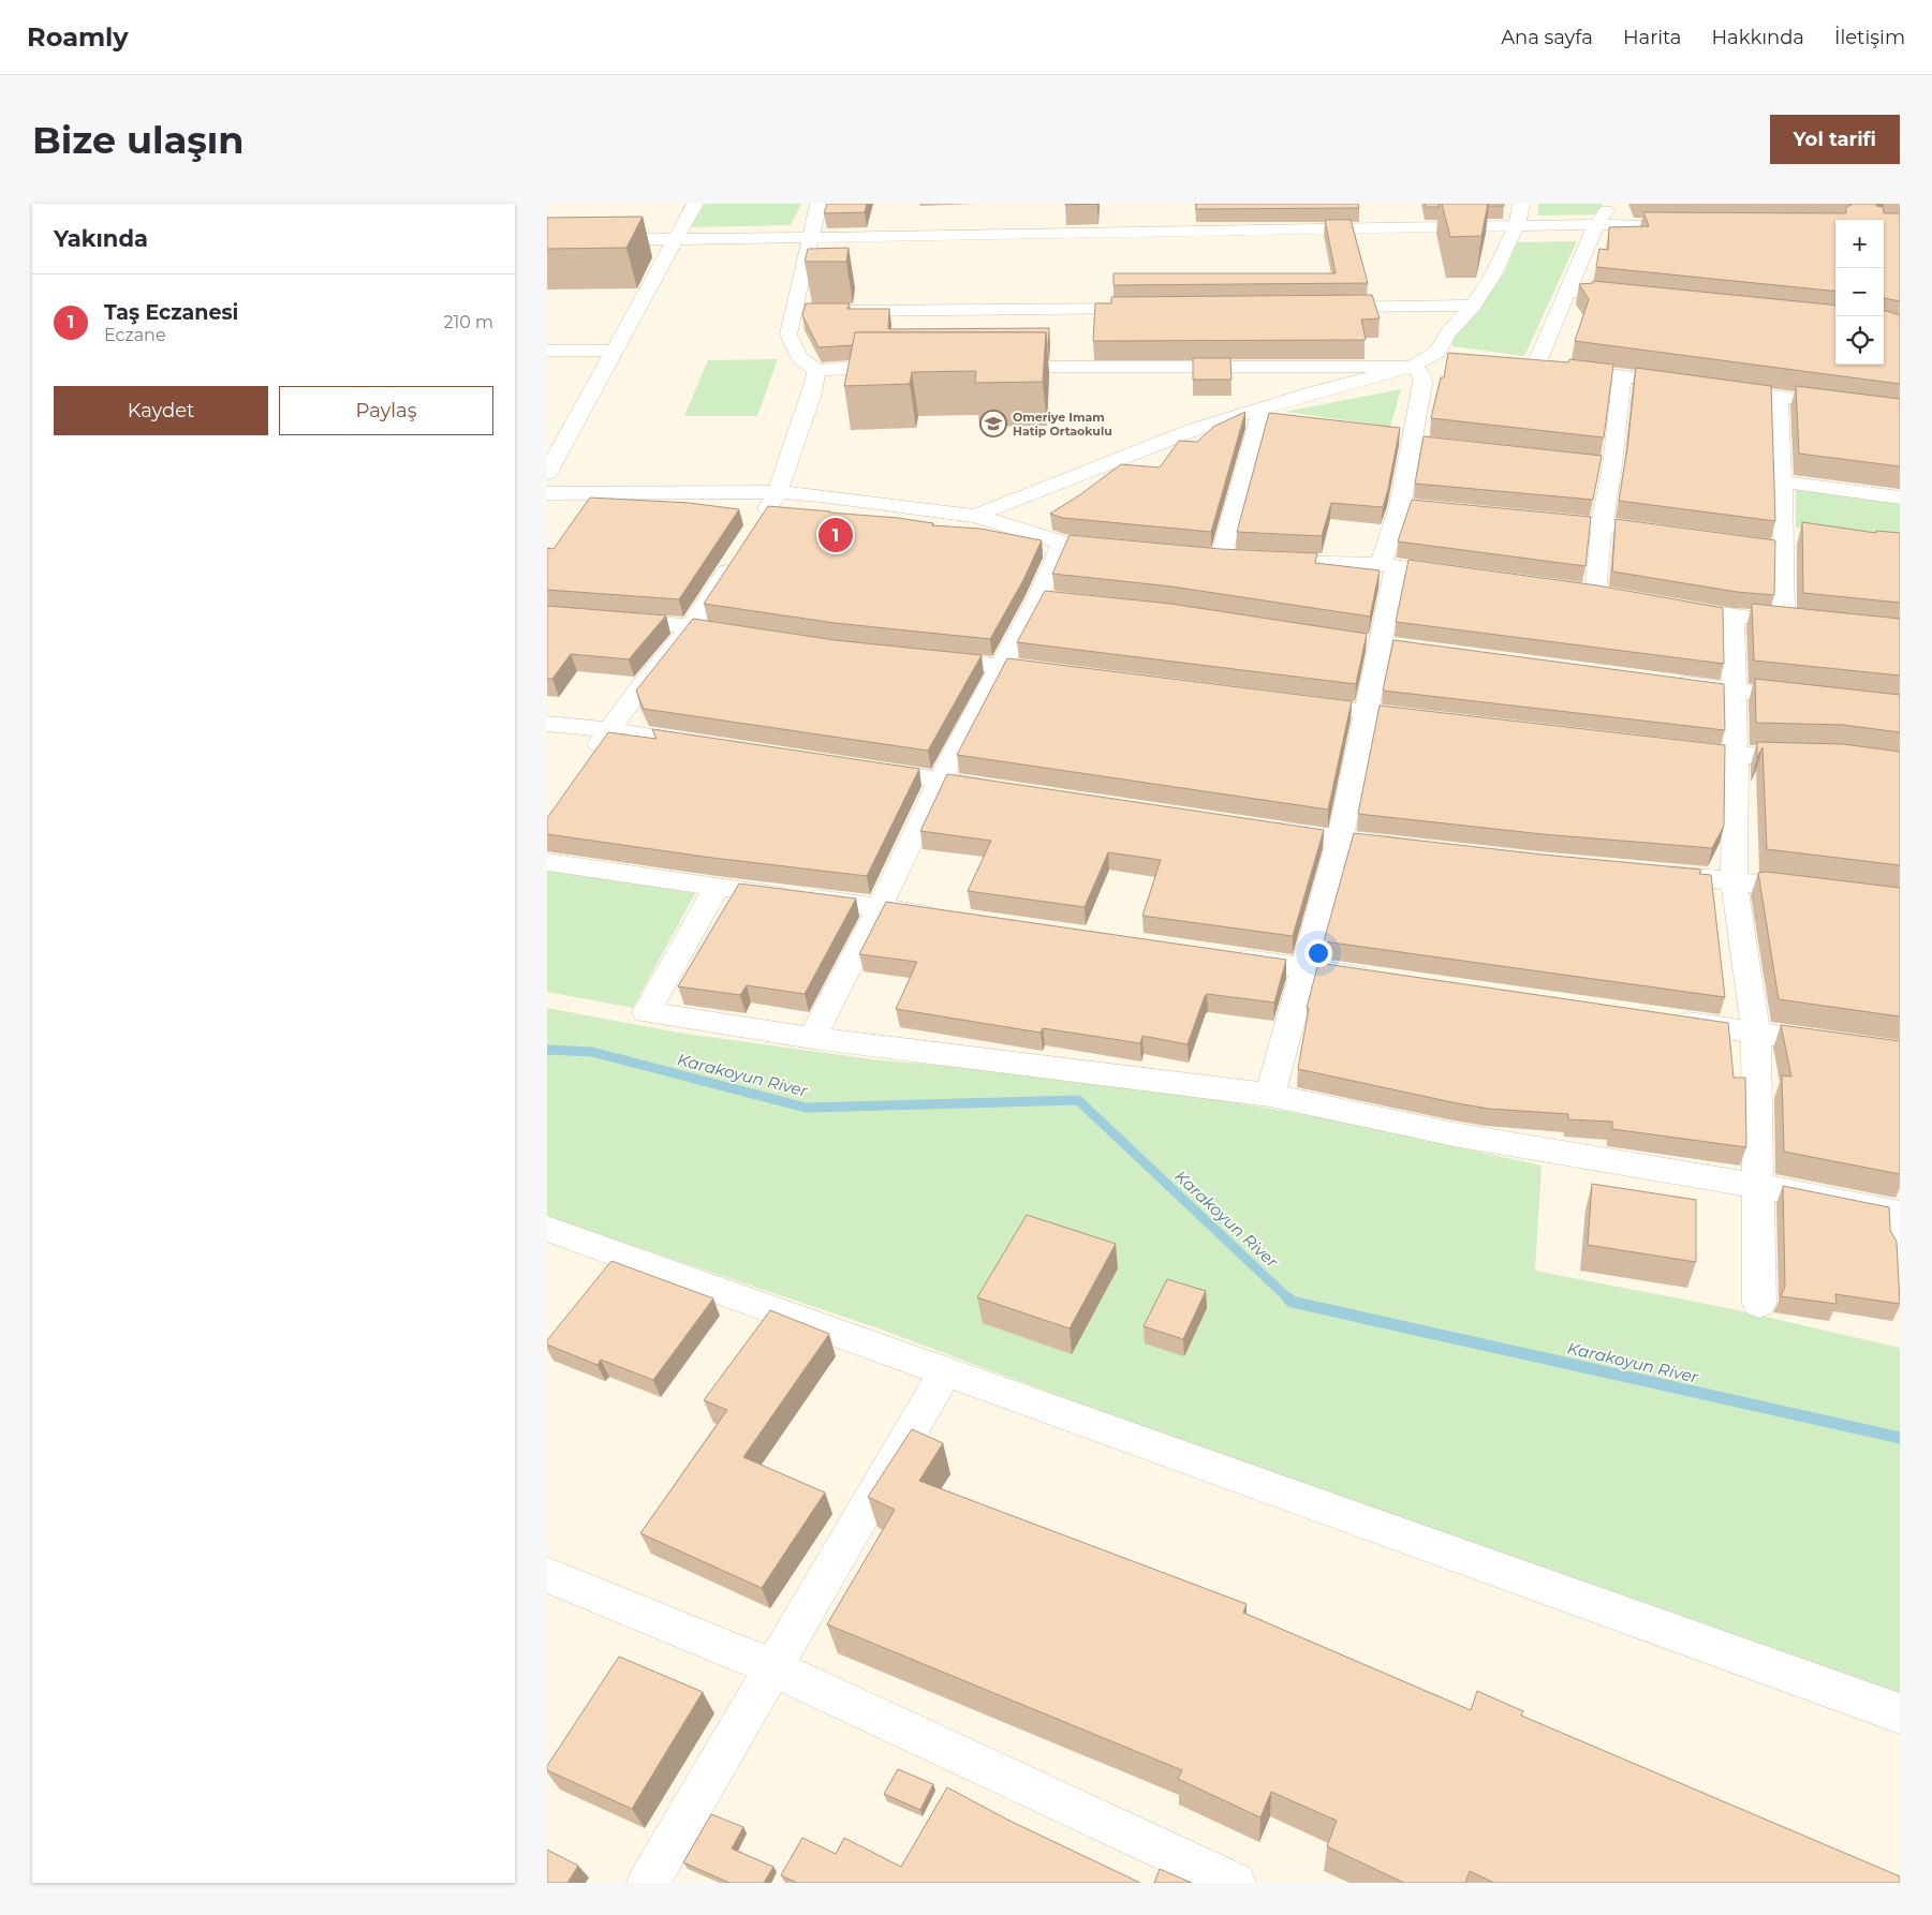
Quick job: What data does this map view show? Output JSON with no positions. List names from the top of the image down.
{
  "water": ["Karakoyun River"],
  "places": {
    "school or university": ["Omeriye Imam Hatip Ortaokulu"]
  },
  "page": {
    "header": "Roamly",
    "nav": [
      "Ana sayfa",
      "Harita",
      "Hakkında",
      "İletişim"
    ],
    "buttons": [
      "Yol tarifi",
      ["Kaydet", "Paylaş"]
    ],
    "title": "Bize ulaşın",
    "heading": "Yakında",
    "map_buttons": ["+", "−"],
    "list": [
      {
        "mark": "1",
        "name": "Taş Eczanesi",
        "note": "Eczane",
        "value": "210 m"
      }
    ],
    "pins": "1"
  }
}
